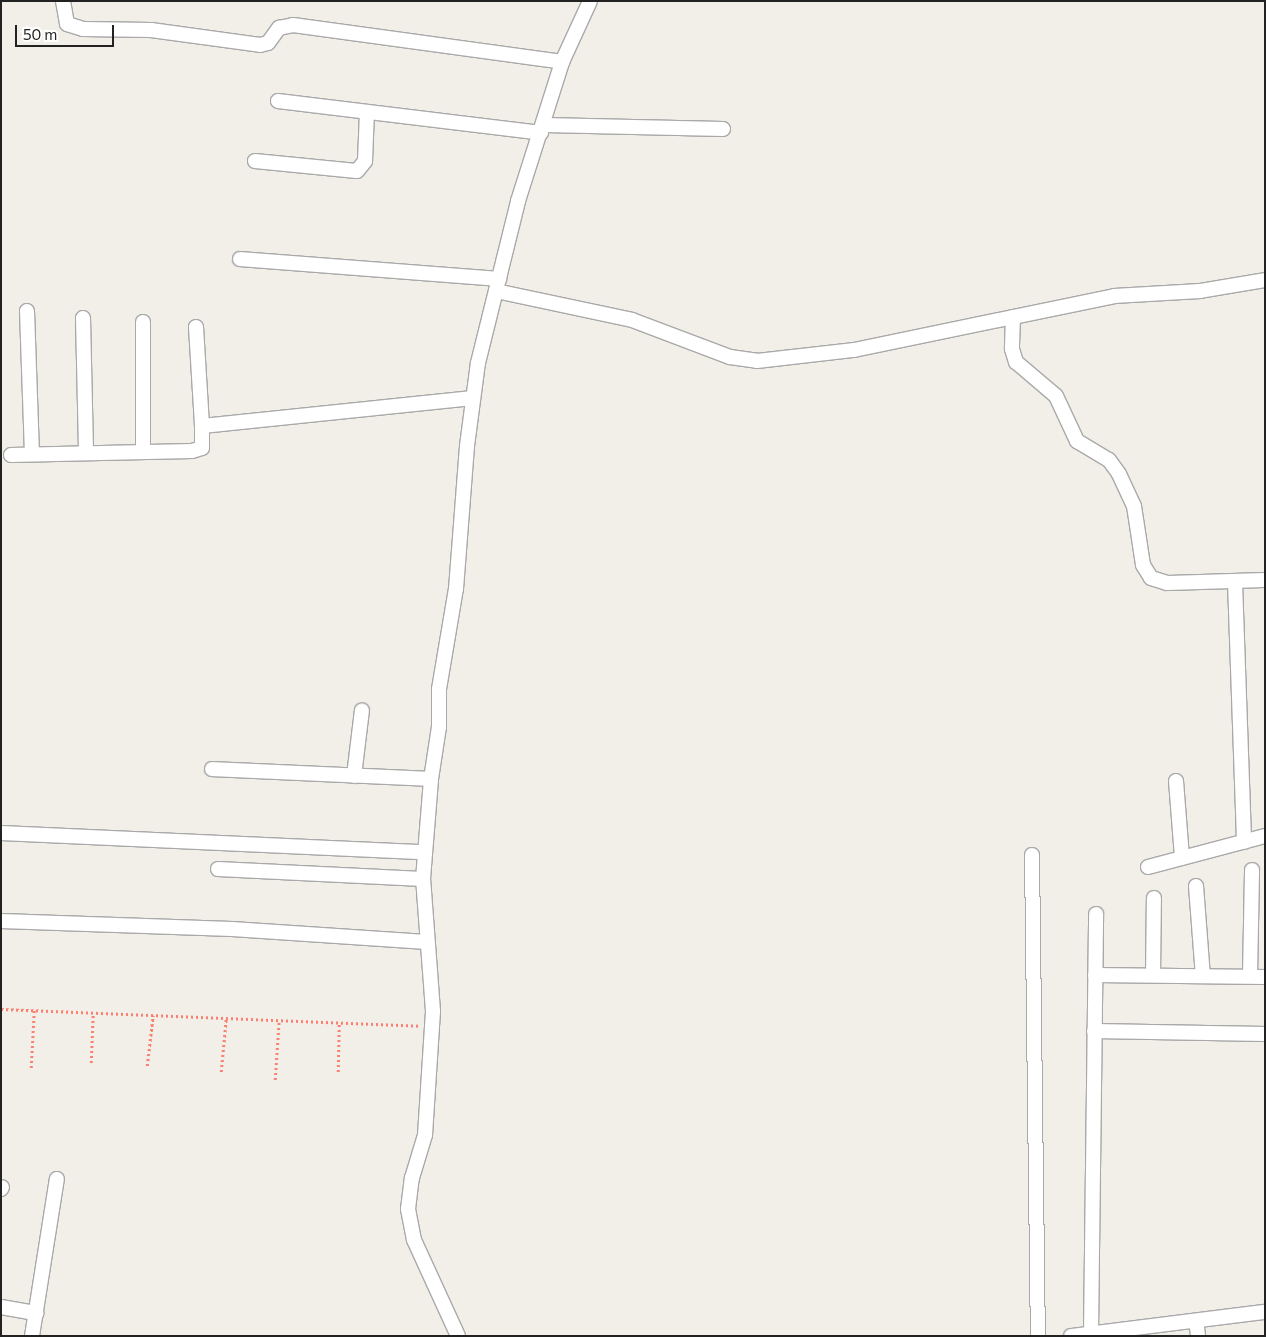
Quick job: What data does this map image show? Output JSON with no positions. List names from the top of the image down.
{
  "scale_bar": "50 m"
}
